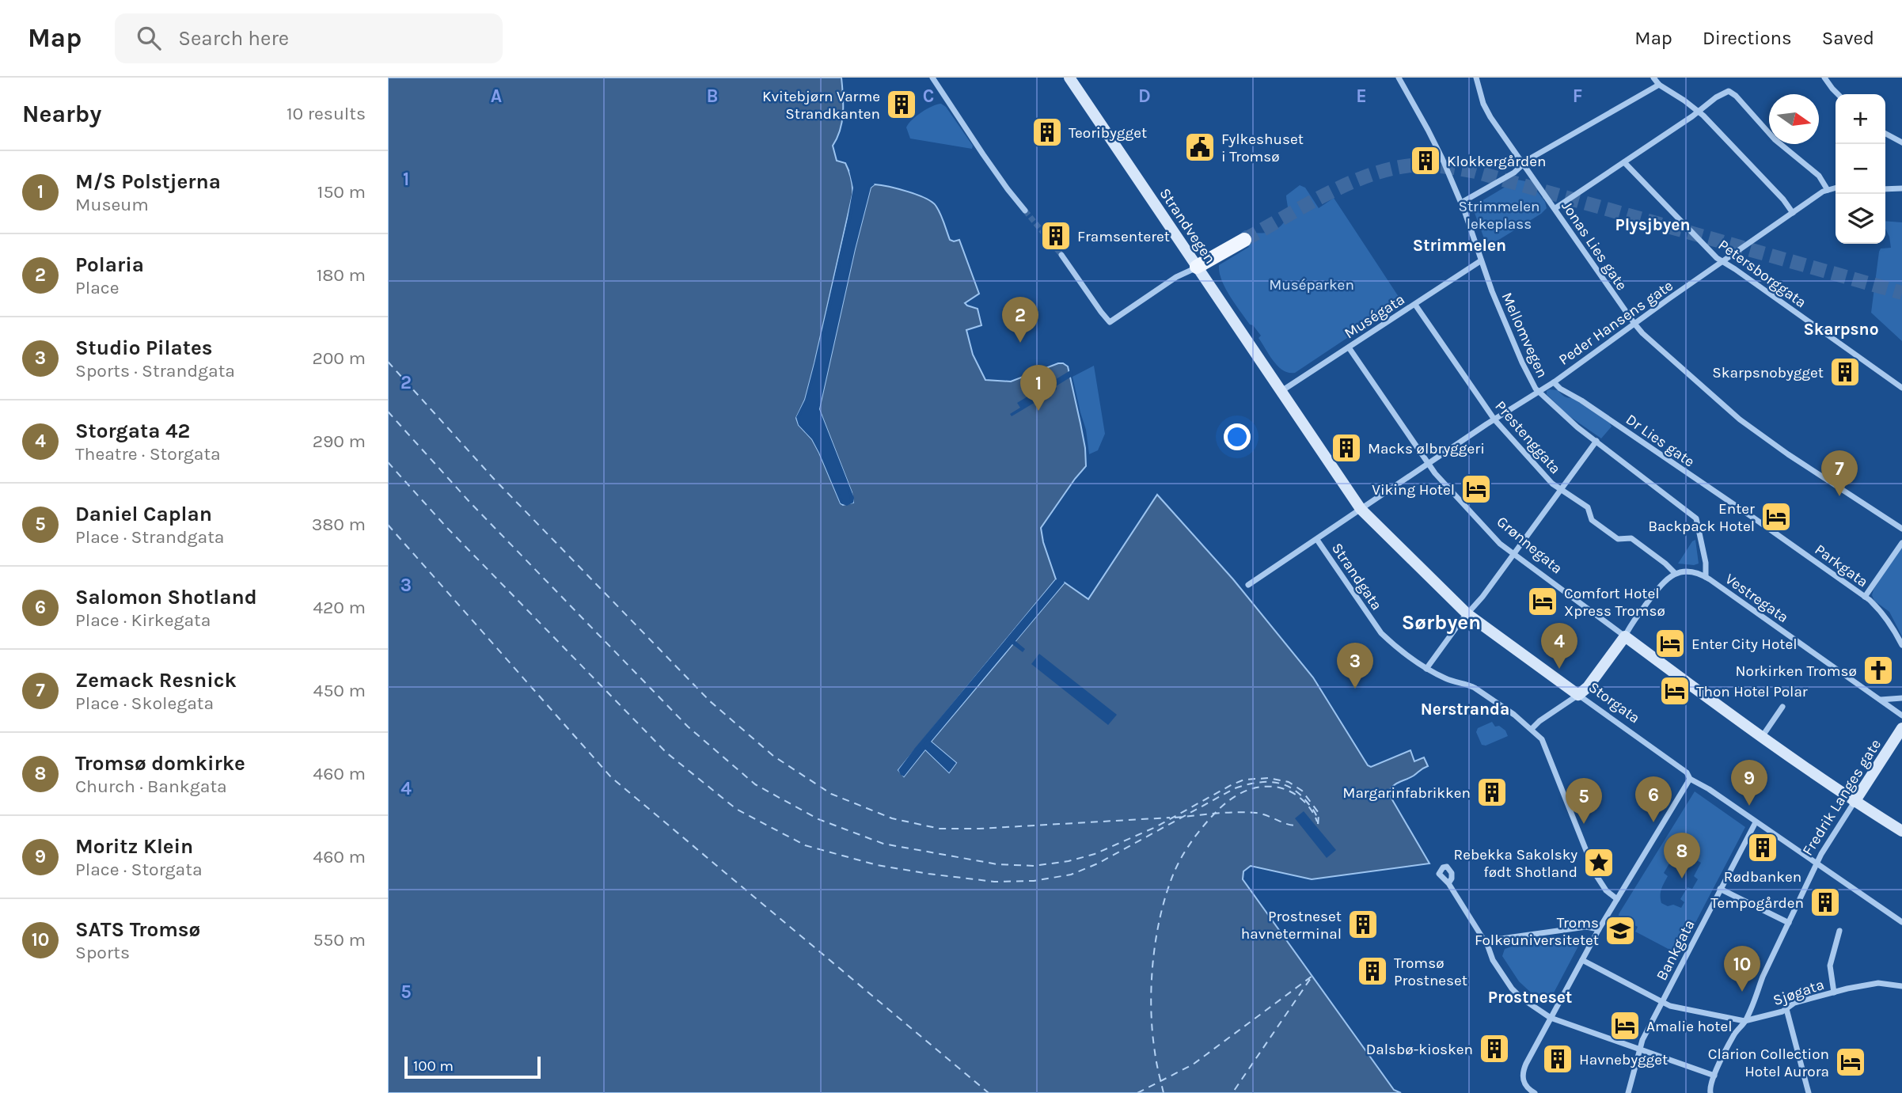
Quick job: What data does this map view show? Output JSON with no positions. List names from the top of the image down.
{
  "streets": {
    "street": [
      "Strandvegen",
      "Jonas Lies gate",
      "Petersborggata",
      "Muségata",
      "Peder Hansens gate",
      "Mellomvegen",
      "Prestenggata",
      "Dr Lies gate",
      "Grønnegata",
      "Parkgata",
      "Strandgata",
      "Vestregata",
      "Storgata",
      "Fredrik Langes gate",
      "Bankgata",
      "Sjøgata"
    ]
  },
  "crossings": [
    ["Strandvegen", "Muségata"],
    ["Strandvegen", "Storgata"],
    ["Jonas Lies gate", "Peder Hansens gate"],
    ["Petersborggata", "Peder Hansens gate"],
    ["Muségata", "Mellomvegen"],
    ["Muségata", "Prestenggata"],
    ["Muségata", "Grønnegata"],
    ["Muségata", "Storgata"],
    ["Peder Hansens gate", "Mellomvegen"],
    ["Peder Hansens gate", "Prestenggata"],
    ["Peder Hansens gate", "Dr Lies gate"],
    ["Peder Hansens gate", "Grønnegata"],
    ["Peder Hansens gate", "Strandgata"],
    ["Peder Hansens gate", "Storgata"],
    ["Mellomvegen", "Vestregata"],
    ["Prestenggata", "Vestregata"],
    ["Dr Lies gate", "Parkgata"],
    ["Grønnegata", "Fredrik Langes gate"],
    ["Storgata", "Fredrik Langes gate"],
    ["Storgata", "Bankgata"],
    ["Fredrik Langes gate", "Sjøgata"],
    ["Bankgata", "Sjøgata"]
  ],
  "districts": [
    "Plysjbyen",
    "Strimmelen",
    "Skarpsno",
    "Sørbyen",
    "Nerstranda",
    "Prostneset"
  ],
  "parks": ["Strimmelen lekeplass", "Muséparken"],
  "places": {
    "building": [
      "Kvitebjørn Varme Strandkanten",
      "Teoribygget",
      "Klokkergården",
      "Framsenteret",
      "Skarpsnobygget",
      "Macks ølbryggeri",
      "Margarinfabrikken",
      "Rødbanken",
      "Tempogården",
      "Prostneset havneterminal",
      "Tromsø Prostneset",
      "Dalsbø-kiosken",
      "Havnebygget"
    ],
    "public building": ["Fylkeshuset i Tromsø"],
    "hotel": [
      "Viking Hotel",
      "Enter Backpack Hotel",
      "Comfort Hotel Xpress Tromsø",
      "Enter City Hotel",
      "Thon Hotel Polar",
      "Amalie hotel",
      "Clarion Collection Hotel Aurora"
    ],
    "church": ["Norkirken Tromsø"],
    "place": ["Rebekka Sakolsky født Shotland"],
    "school or university": ["Troms Folkeuniversitetet"]
  },
  "scale_bar": "100 m",
  "north": "right",
  "page": {
    "header": "Map",
    "search": "Search here",
    "nav": ["Map", "Directions", "Saved"],
    "heading": ["Nearby", "10 results"],
    "map_buttons": ["+", "−"],
    "list": [
      {
        "mark": "1",
        "name": "M/S Polstjerna",
        "note": "Museum",
        "value": "150 m"
      },
      {
        "mark": "2",
        "name": "Polaria",
        "note": "Place",
        "value": "180 m"
      },
      {
        "mark": "3",
        "name": "Studio Pilates",
        "note": "Sports · Strandgata",
        "value": "200 m"
      },
      {
        "mark": "4",
        "name": "Storgata 42",
        "note": "Theatre · Storgata",
        "value": "290 m"
      },
      {
        "mark": "5",
        "name": "Daniel Caplan",
        "note": "Place · Strandgata",
        "value": "380 m"
      },
      {
        "mark": "6",
        "name": "Salomon Shotland",
        "note": "Place · Kirkegata",
        "value": "420 m"
      },
      {
        "mark": "7",
        "name": "Zemack Resnick",
        "note": "Place · Skolegata",
        "value": "450 m"
      },
      {
        "mark": "8",
        "name": "Tromsø domkirke",
        "note": "Church · Bankgata",
        "value": "460 m"
      },
      {
        "mark": "9",
        "name": "Moritz Klein",
        "note": "Place · Storgata",
        "value": "460 m"
      },
      {
        "mark": "10",
        "name": "SATS Tromsø",
        "note": "Sports",
        "value": "550 m"
      }
    ],
    "pins": [
      "2",
      "1",
      "7",
      "4",
      "3",
      "9",
      "6",
      "5",
      "8",
      "10"
    ],
    "scale": "100 m"
  },
  "grid": {
    "columns": [
      "A",
      "B",
      "C",
      "D",
      "E",
      "F"
    ],
    "rows": [
      "1",
      "2",
      "3",
      "4",
      "5"
    ]
  }
}
